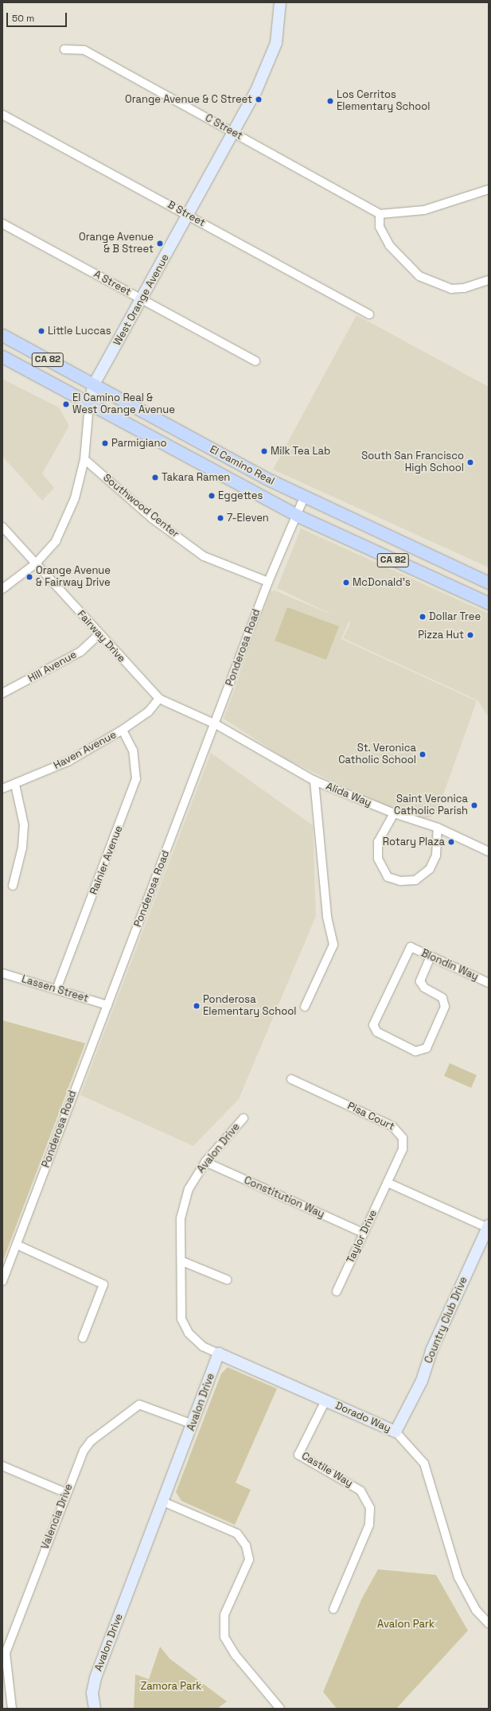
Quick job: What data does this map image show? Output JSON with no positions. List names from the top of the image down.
{
  "streets": {
    "main road": ["CA 82", "El Camino Real"],
    "street": [
      "C Street",
      "B Street",
      "A Street",
      "West Orange Avenue",
      "Southwood Center",
      "Fairway Drive",
      "Ponderosa Road",
      "Hill Avenue",
      "Haven Avenue",
      "Alida Way",
      "Rainier Avenue",
      "Blondin Way",
      "Lassen Street",
      "Pisa Court",
      "Avalon Drive",
      "Constitution Way",
      "Taylor Drive",
      "Country Club Drive",
      "Dorado Way",
      "Castile Way",
      "Valencia Drive"
    ]
  },
  "crossings": [
    ["C Street", "West Orange Avenue"],
    ["B Street", "West Orange Avenue"],
    ["A Street", "West Orange Avenue"],
    ["West Orange Avenue", "El Camino Real"],
    ["West Orange Avenue", "Southwood Center"],
    ["West Orange Avenue", "Fairway Drive"],
    ["El Camino Real", "Ponderosa Road"],
    ["Southwood Center", "Ponderosa Road"],
    ["Fairway Drive", "Ponderosa Road"],
    ["Fairway Drive", "Hill Avenue"],
    ["Fairway Drive", "Haven Avenue"],
    ["Fairway Drive", "Alida Way"],
    ["Ponderosa Road", "Alida Way"],
    ["Ponderosa Road", "Lassen Street"],
    ["Haven Avenue", "Rainier Avenue"],
    ["Rainier Avenue", "Lassen Street"],
    ["Pisa Court", "Taylor Drive"],
    ["Avalon Drive", "Constitution Way"],
    ["Avalon Drive", "Dorado Way"],
    ["Avalon Drive", "Valencia Drive"],
    ["Constitution Way", "Taylor Drive"],
    ["Country Club Drive", "Dorado Way"],
    ["Dorado Way", "Castile Way"]
  ],
  "parks": ["Avalon Park", "Zamora Park"],
  "places": [
    "Orange Avenue & C Street",
    "Los Cerritos Elementary School",
    "Orange Avenue & B Street",
    "Little Luccas",
    "El Camino Real & West Orange Avenue",
    "Parmigiano",
    "Milk Tea Lab",
    "South San Francisco High School",
    "Takara Ramen",
    "Eggettes",
    "7-Eleven",
    "Orange Avenue & Fairway Drive",
    "McDonald's",
    "Dollar Tree",
    "Pizza Hut",
    "St. Veronica Catholic School",
    "Saint Veronica Catholic Parish",
    "Rotary Plaza",
    "Ponderosa Elementary School"
  ],
  "scale_bar": "50 m"
}
